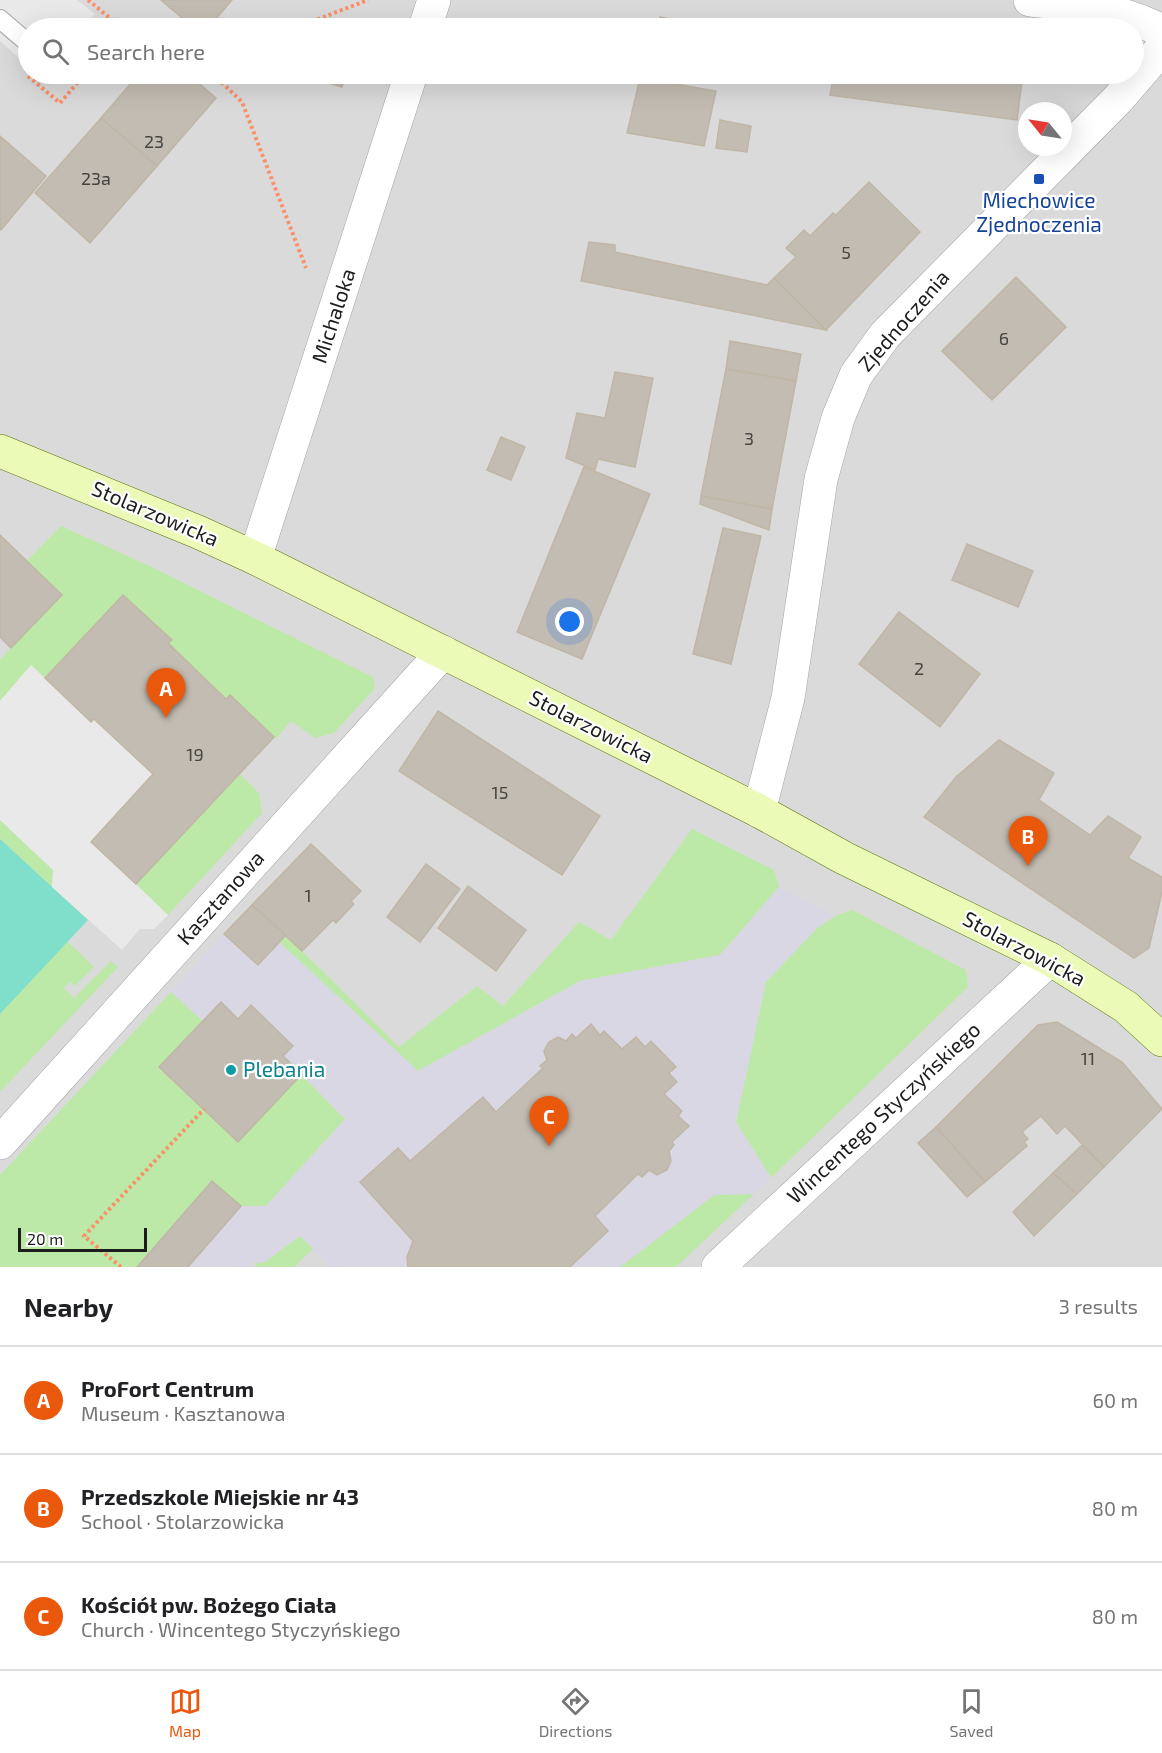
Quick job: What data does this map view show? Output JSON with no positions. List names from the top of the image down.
{
  "streets": {
    "street": [
      "Michaloka",
      "Zjednoczenia",
      "Stolarzowicka",
      "Kasztanowa",
      "Wincentego Styczyńskiego"
    ]
  },
  "crossings": [
    ["Michaloka", "Stolarzowicka"],
    ["Zjednoczenia", "Stolarzowicka"],
    ["Stolarzowicka", "Kasztanowa"],
    ["Stolarzowicka", "Wincentego Styczyńskiego"]
  ],
  "places": {
    "transit": ["Miechowice Zjednoczenia"],
    "other": ["Plebania"]
  },
  "house_numbers": [
    "23",
    "23a",
    "5",
    "6",
    "3",
    "2",
    "19",
    "15",
    "1",
    "11"
  ],
  "scale_bar": "20 m",
  "north": "top left",
  "page": {
    "search": "Search here",
    "pins": ["A", "B", "C"],
    "scale": "20 m",
    "heading": ["Nearby", "3 results"],
    "list": [
      {
        "mark": "A",
        "name": "ProFort Centrum",
        "note": "Museum · Kasztanowa",
        "value": "60 m"
      },
      {
        "mark": "B",
        "name": "Przedszkole Miejskie nr 43",
        "note": "School · Stolarzowicka",
        "value": "80 m"
      },
      {
        "mark": "C",
        "name": "Kościół pw. Bożego Ciała",
        "note": "Church · Wincentego Styczyńskiego",
        "value": "80 m"
      }
    ],
    "nav": ["Map", "Directions", "Saved"]
  }
}
